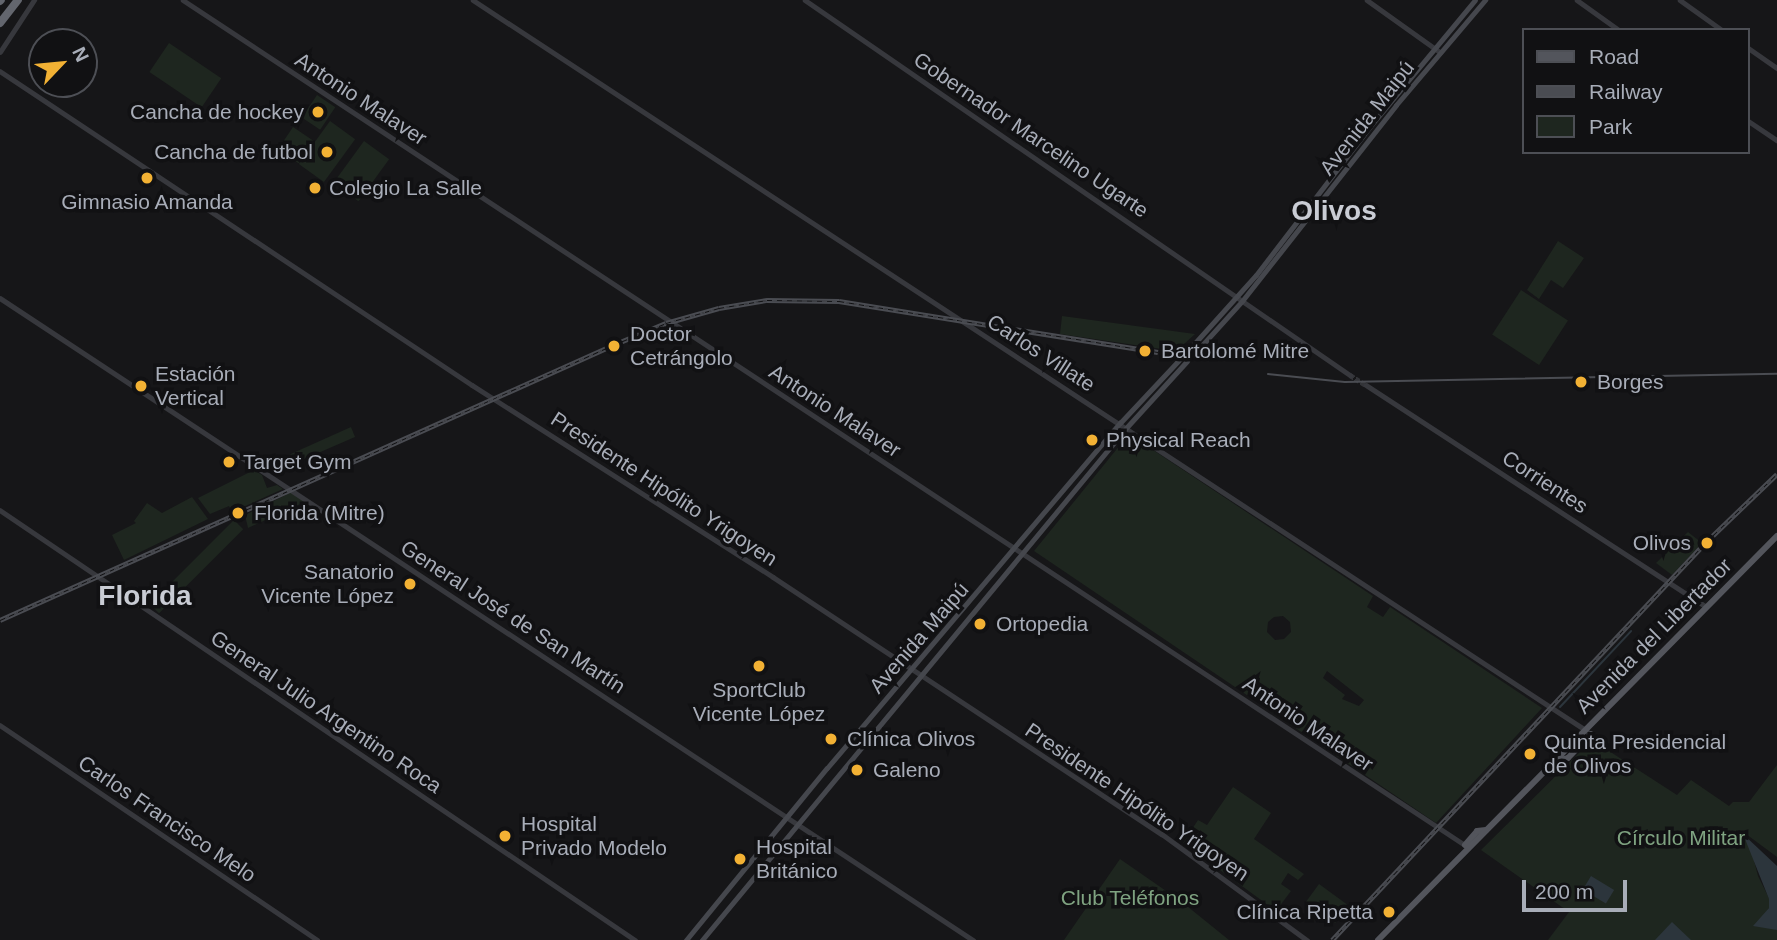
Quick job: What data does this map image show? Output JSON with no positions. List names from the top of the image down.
{
  "streets": {
    "main road": ["Avenida Maipú", "Avenida del Libertador"],
    "street": [
      "Antonio Malaver",
      "Gobernador Marcelino Ugarte",
      "Carlos Villate",
      "Corrientes",
      "Presidente Hipólito Yrigoyen",
      "General José de San Martín",
      "General Julio Argentino Roca",
      "Carlos Francisco Melo"
    ]
  },
  "crossings": [
    ["Antonio Malaver", "Avenida Maipú"],
    ["Antonio Malaver", "Avenida del Libertador"],
    ["Avenida Maipú", "Gobernador Marcelino Ugarte"],
    ["Avenida Maipú", "Carlos Villate"],
    ["Avenida Maipú", "Presidente Hipólito Yrigoyen"],
    ["Avenida Maipú", "General José de San Martín"],
    ["Carlos Villate", "Avenida del Libertador"],
    ["Corrientes", "Avenida del Libertador"]
  ],
  "districts": ["Olivos", "Florida"],
  "parks": ["Círculo Militar", "Club Teléfonos"],
  "places": [
    "Cancha de hockey",
    "Cancha de futbol",
    "Gimnasio Amanda",
    "Colegio La Salle",
    "Doctor Cetrángolo",
    "Bartolomé Mitre",
    "Borges",
    "Estación Vertical",
    "Physical Reach",
    "Target Gym",
    "Florida (Mitre)",
    "Olivos",
    "Sanatorio Vicente López",
    "Ortopedia",
    "SportClub Vicente López",
    "Clínica Olivos",
    "Quinta Presidencial de Olivos",
    "Galeno",
    "Hospital Privado Modelo",
    "Hospital Británico",
    "Clínica Ripetta"
  ],
  "legend": ["Road", "Railway", "Park"],
  "scale_bar": "200 m",
  "north": "top right"
}
